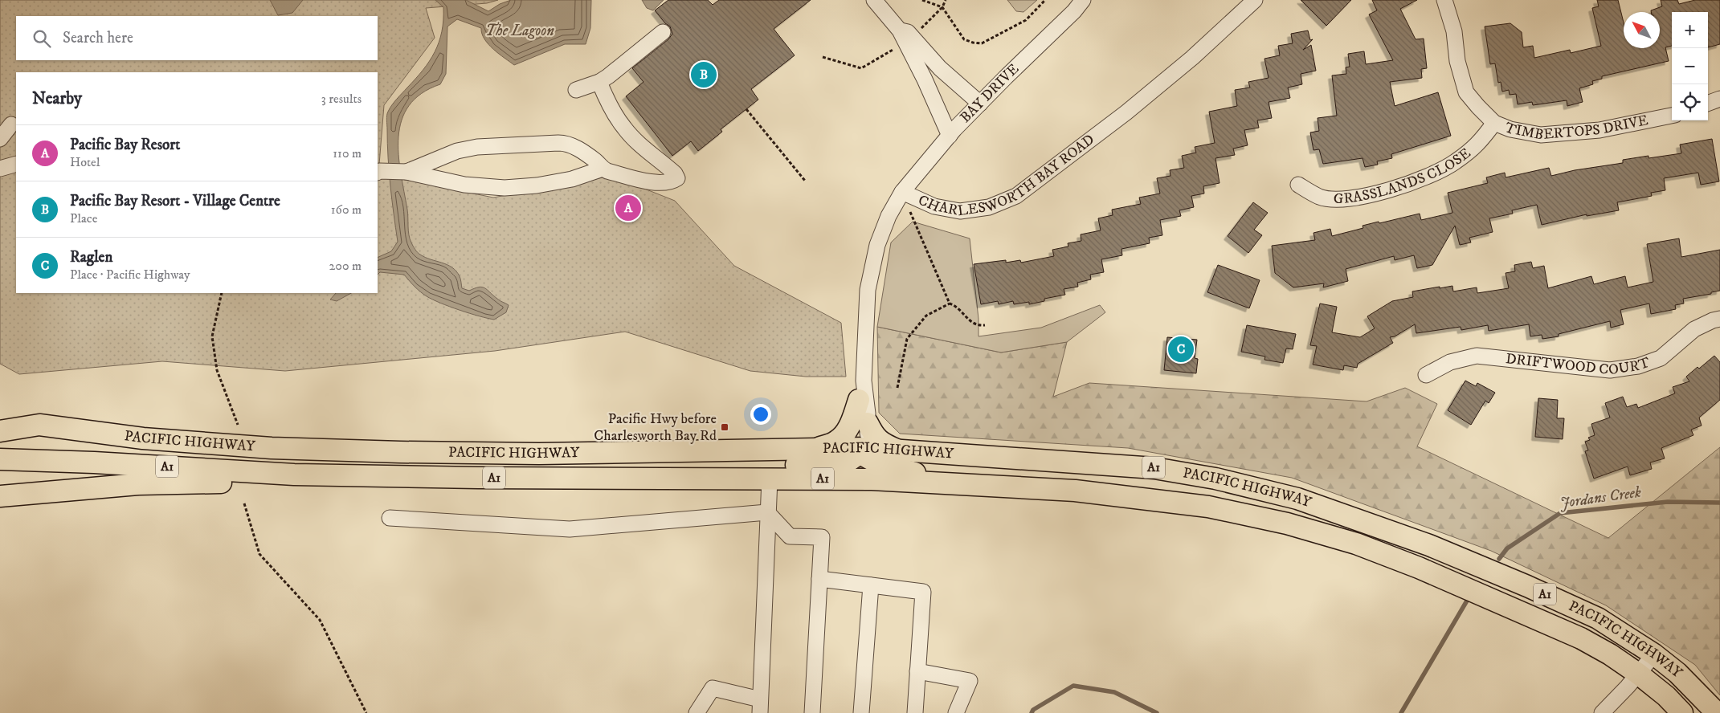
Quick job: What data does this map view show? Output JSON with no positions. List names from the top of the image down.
{
  "streets": {
    "highway": ["PACIFIC HIGHWAY", "A1"],
    "street": [
      "BAY DRIVE",
      "TIMBERTOPS DRIVE",
      "CHARLESWORTH BAY ROAD",
      "GRASSLANDS CLOSE",
      "DRIFTWOOD COURT"
    ]
  },
  "crossings": [
    ["BAY DRIVE", "CHARLESWORTH BAY ROAD"],
    ["TIMBERTOPS DRIVE", "GRASSLANDS CLOSE"],
    ["CHARLESWORTH BAY ROAD", "PACIFIC HIGHWAY"],
    ["PACIFIC HIGHWAY", "A1"]
  ],
  "water": ["The Lagoon", "Jordans Creek"],
  "places": {
    "transit": ["Pacific Hwy before Charlesworth Bay Rd"]
  },
  "north": "top left",
  "page": {
    "map_buttons": ["+", "−"],
    "search": "Search here",
    "pins": ["B", "A", "C"],
    "heading": ["Nearby", "3 results"],
    "list": [
      {
        "mark": "A",
        "name": "Pacific Bay Resort",
        "note": "Hotel",
        "value": "110 m"
      },
      {
        "mark": "B",
        "name": "Pacific Bay Resort - Village Centre",
        "note": "Place",
        "value": "160 m"
      },
      {
        "mark": "C",
        "name": "Raglen",
        "note": "Place · Pacific Highway",
        "value": "200 m"
      }
    ]
  }
}
